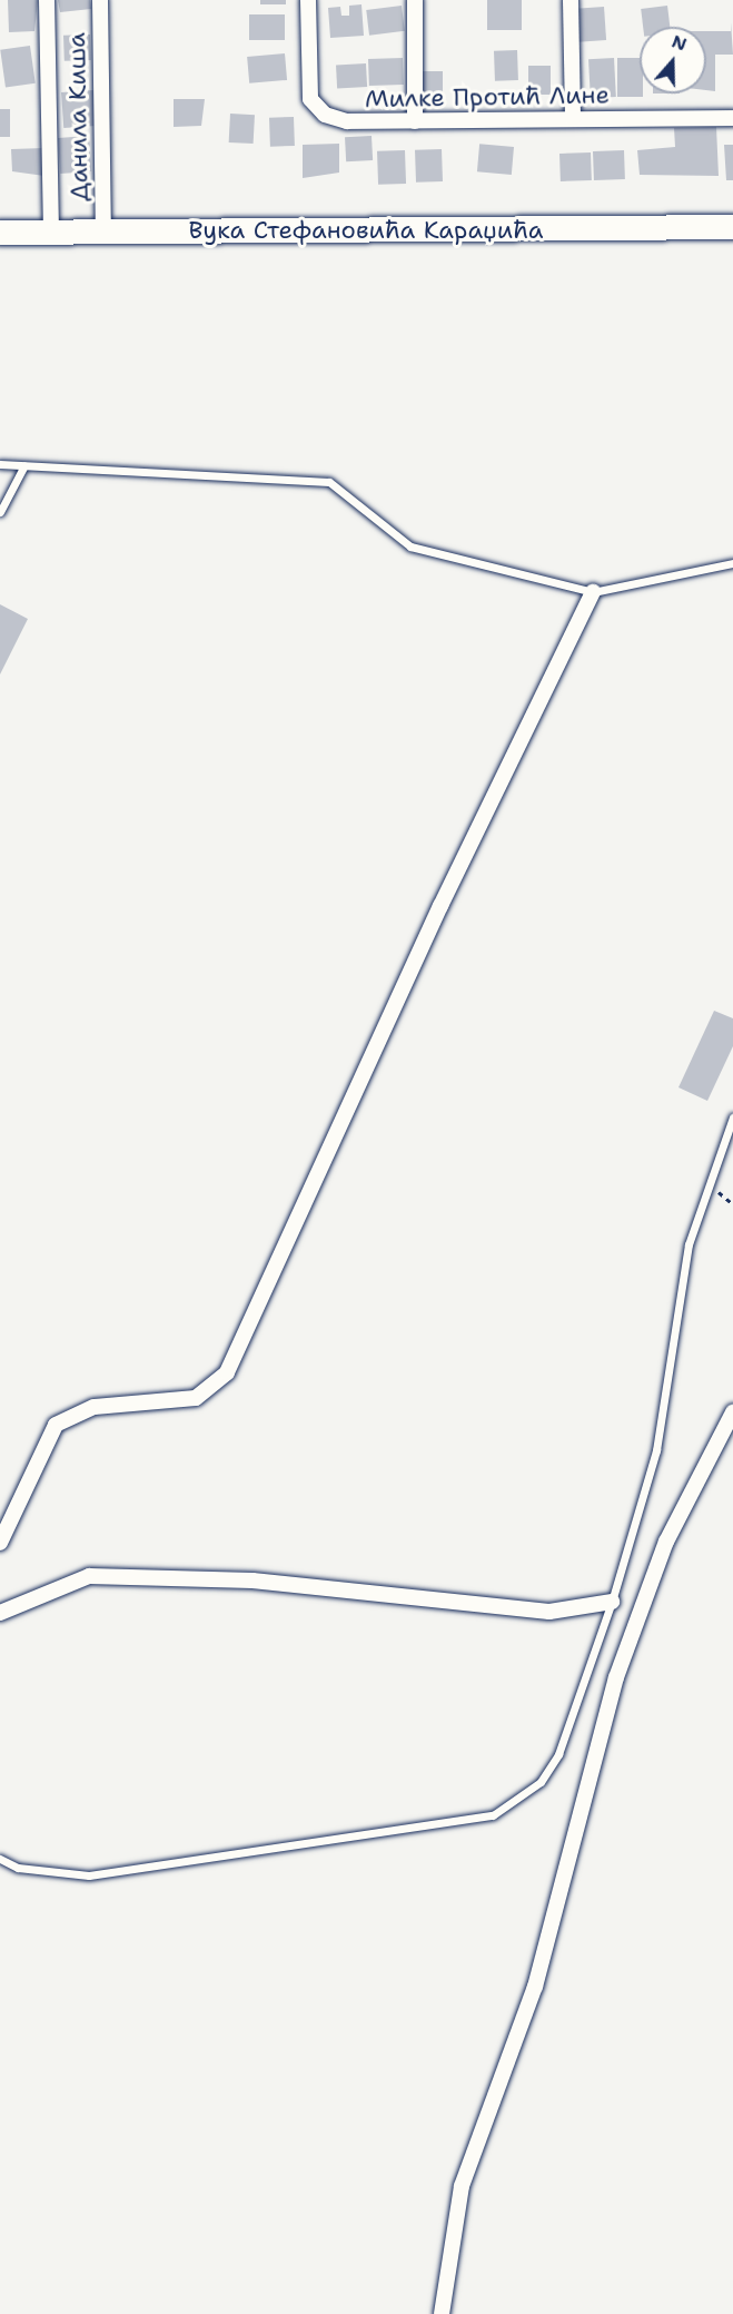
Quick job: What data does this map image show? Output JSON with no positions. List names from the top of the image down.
{
  "streets": {
    "main road": ["Вука Стефановића Караџића"],
    "street": ["Милке Протић Лине", "Данила Киша"]
  },
  "crossings": [
    ["Данила Киша", "Вука Стефановића Караџића"]
  ],
  "north": "top"
}
